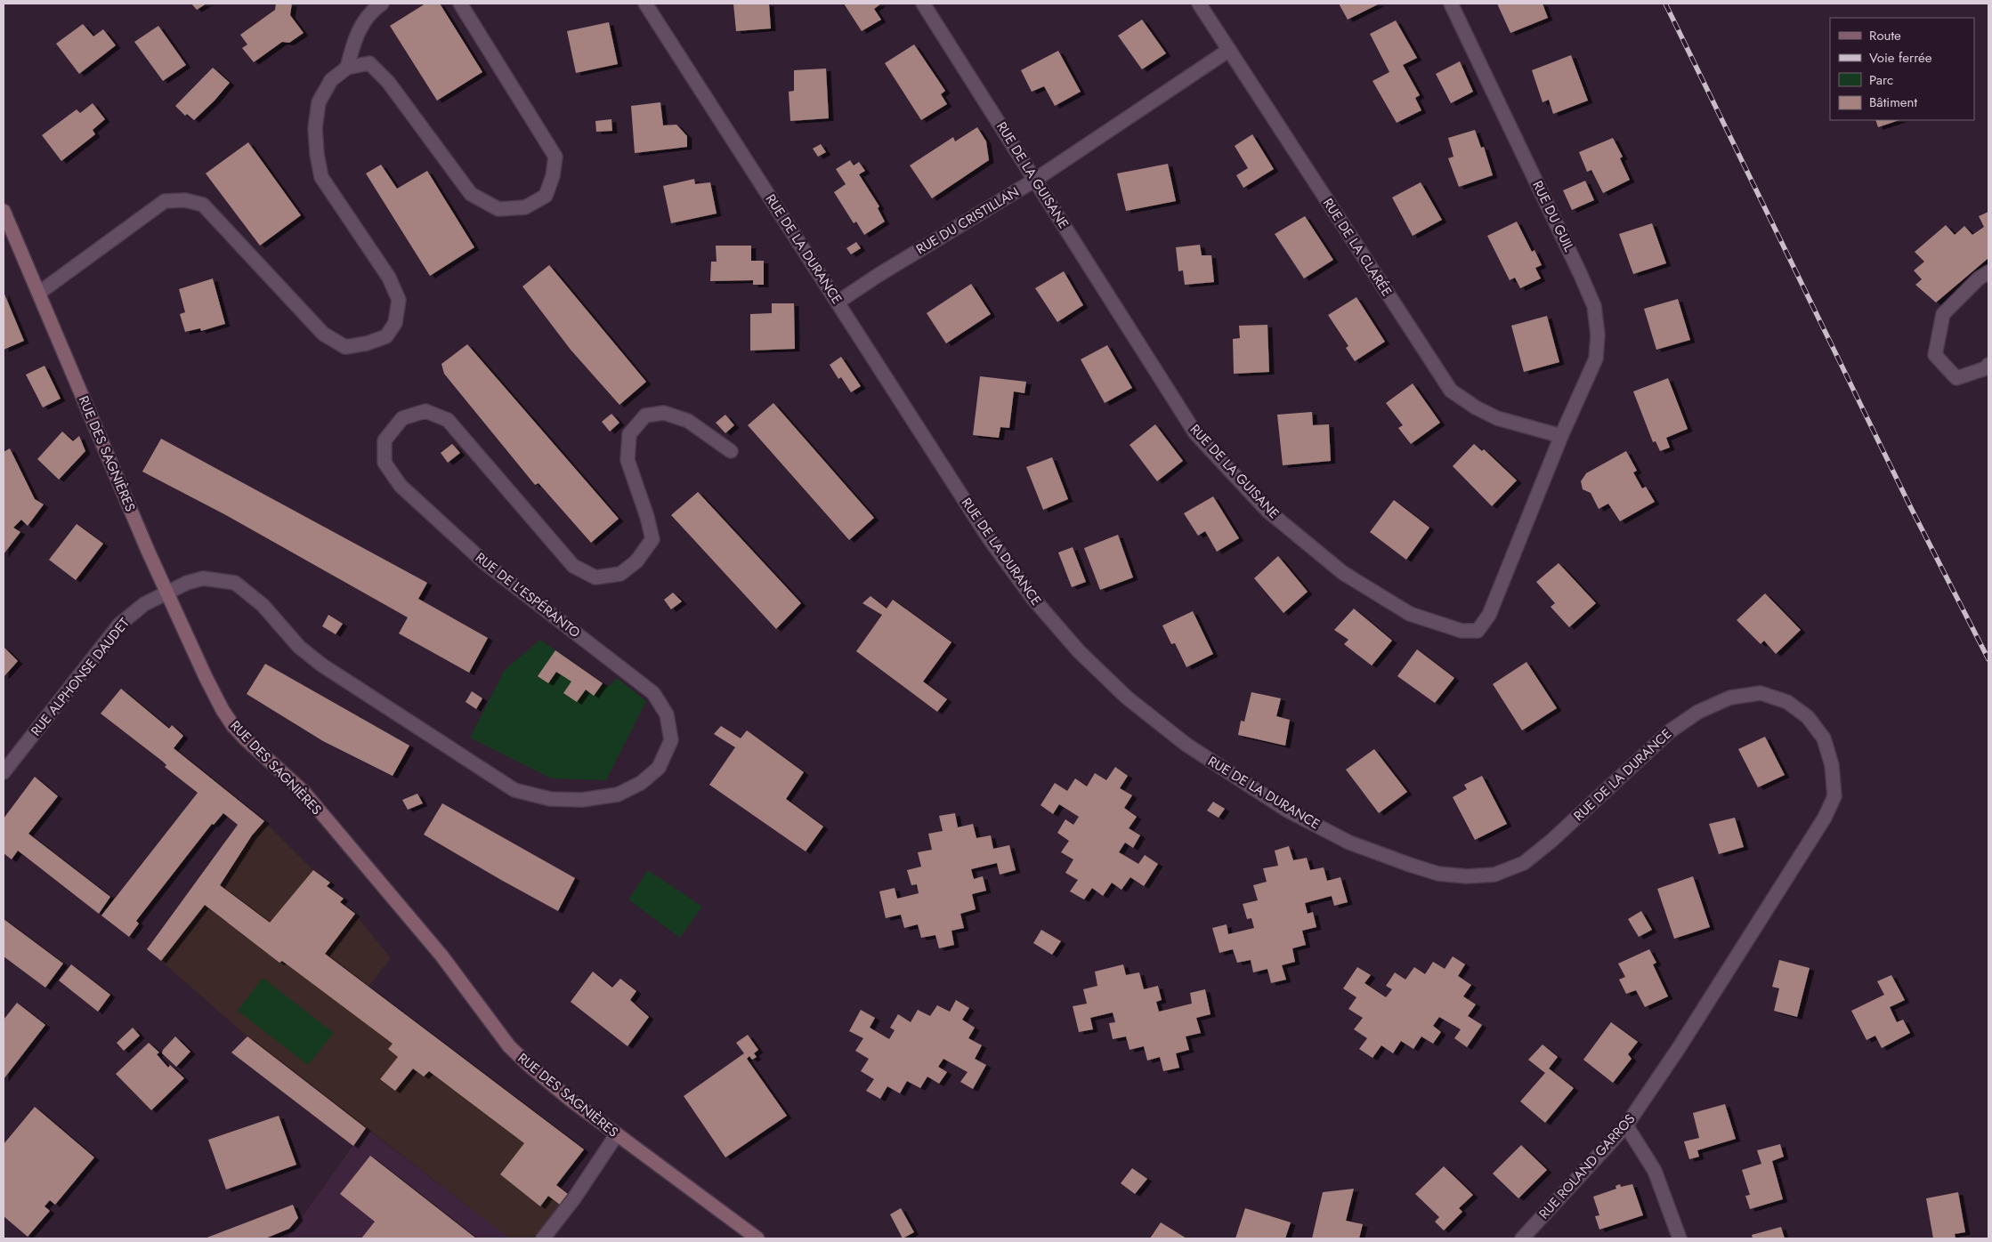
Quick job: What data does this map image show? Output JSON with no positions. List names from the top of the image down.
{
  "streets": {
    "main road": ["RUE DES SAGNIÈRES"],
    "street": [
      "RUE DE LA GUISANE",
      "RUE DU GUIL",
      "RUE DU CRISTILLAN",
      "RUE DE LA CLARÉE",
      "RUE DE LA DURANCE",
      "RUE DE L'ESPÉRANTO",
      "RUE ALPHONSE DAUDET",
      "RUE ROLAND GARROS"
    ]
  },
  "crossings": [
    ["RUE DE LA GUISANE", "RUE DU GUIL"],
    ["RUE DE LA GUISANE", "RUE DU CRISTILLAN"],
    ["RUE DE LA GUISANE", "RUE DE LA CLARÉE"],
    ["RUE DU GUIL", "RUE DE LA CLARÉE"],
    ["RUE DU CRISTILLAN", "RUE DE LA CLARÉE"],
    ["RUE DU CRISTILLAN", "RUE DE LA DURANCE"],
    ["RUE DE LA DURANCE", "RUE ROLAND GARROS"],
    ["RUE DES SAGNIÈRES", "RUE DE L'ESPÉRANTO"],
    ["RUE DES SAGNIÈRES", "RUE ALPHONSE DAUDET"],
    ["RUE DE L'ESPÉRANTO", "RUE ALPHONSE DAUDET"]
  ],
  "legend": [
    "Route",
    "Voie ferrée",
    "Parc",
    "Bâtiment"
  ]
}
